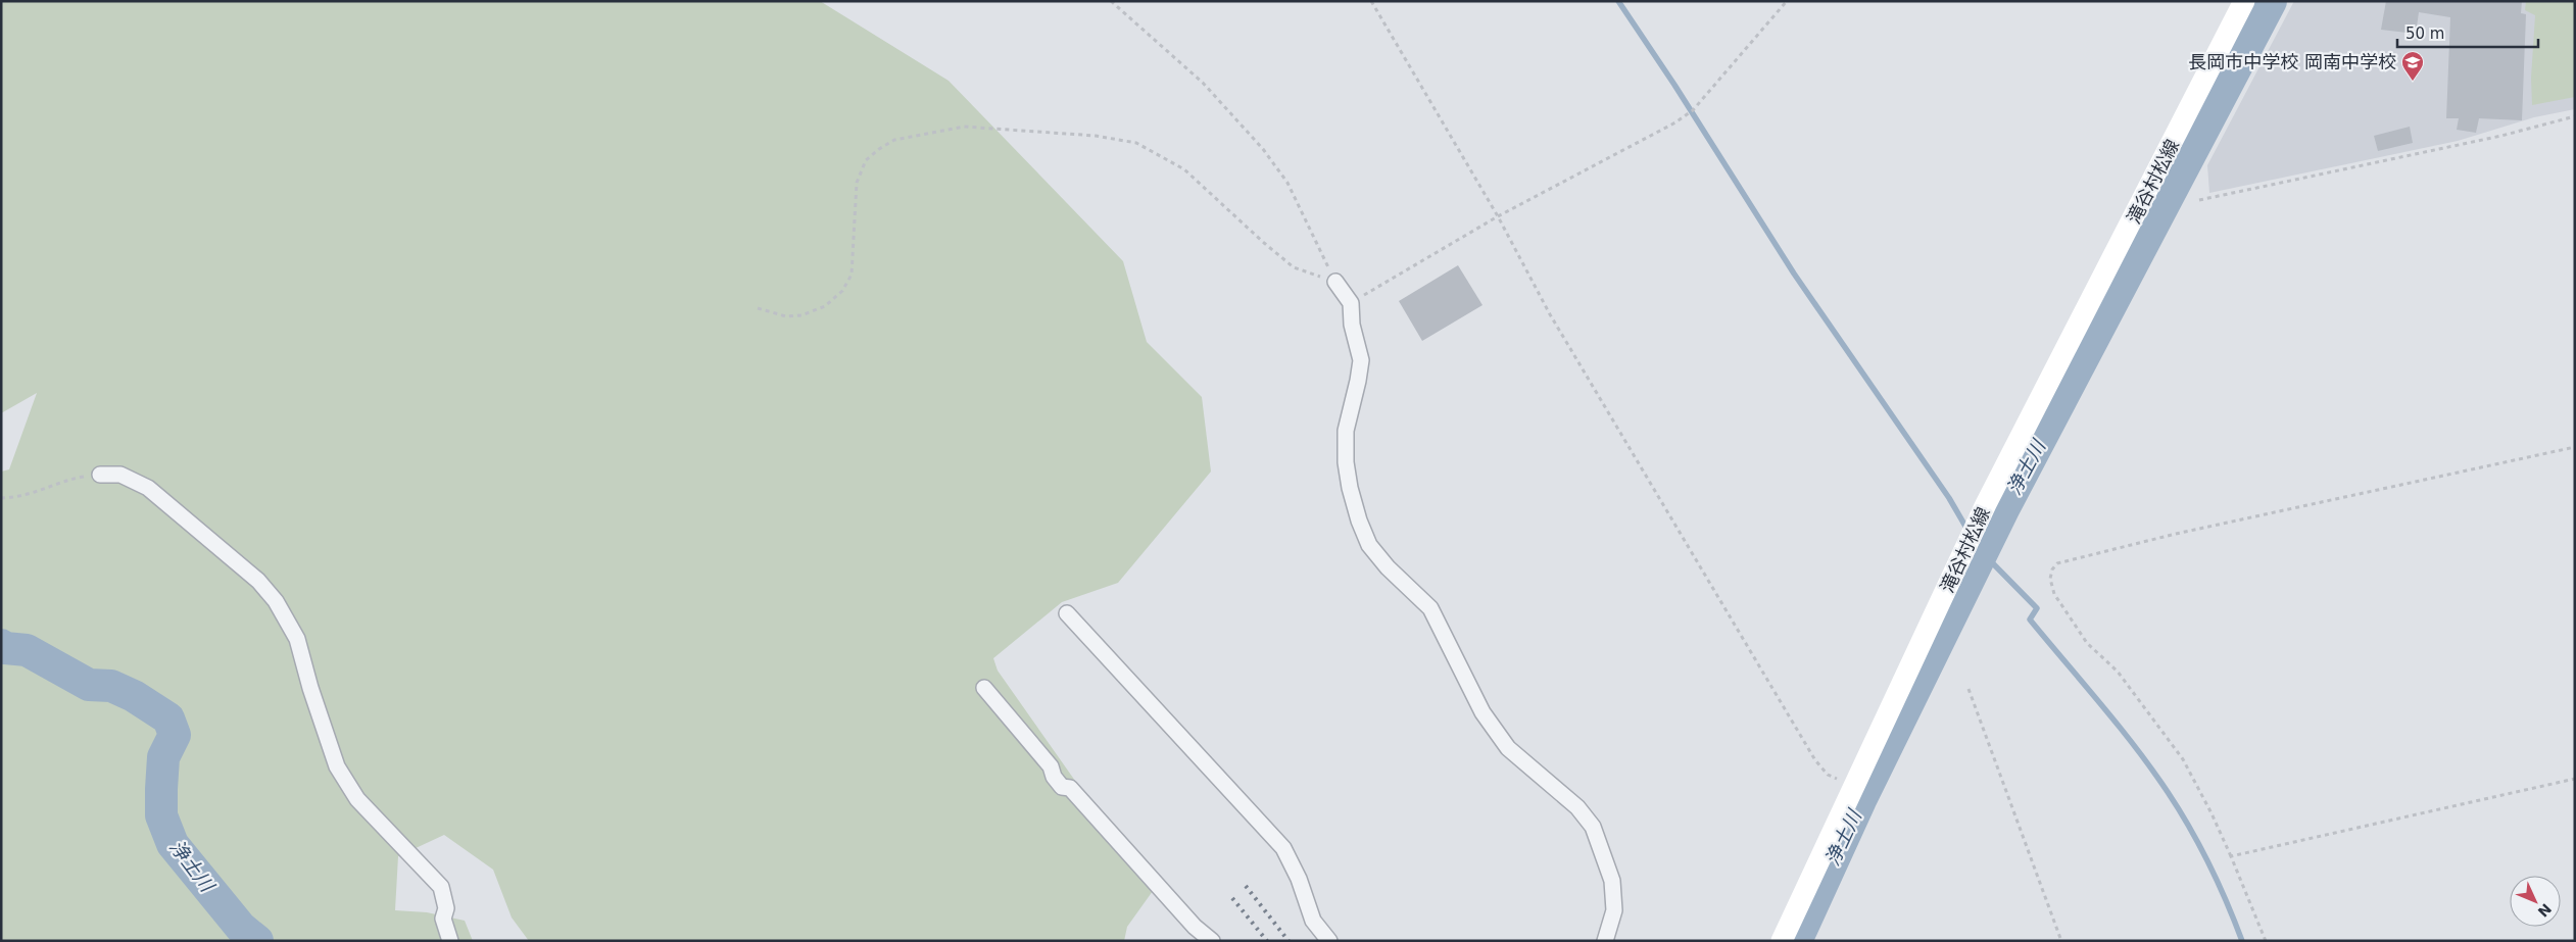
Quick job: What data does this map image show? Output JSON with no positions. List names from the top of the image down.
{
  "streets": {
    "main road": ["滝谷村松線"]
  },
  "water": ["浄土川"],
  "places": {
    "school or university": ["長岡市中学校 岡南中学校"]
  },
  "scale_bar": "50 m",
  "north": "bottom right"
}
